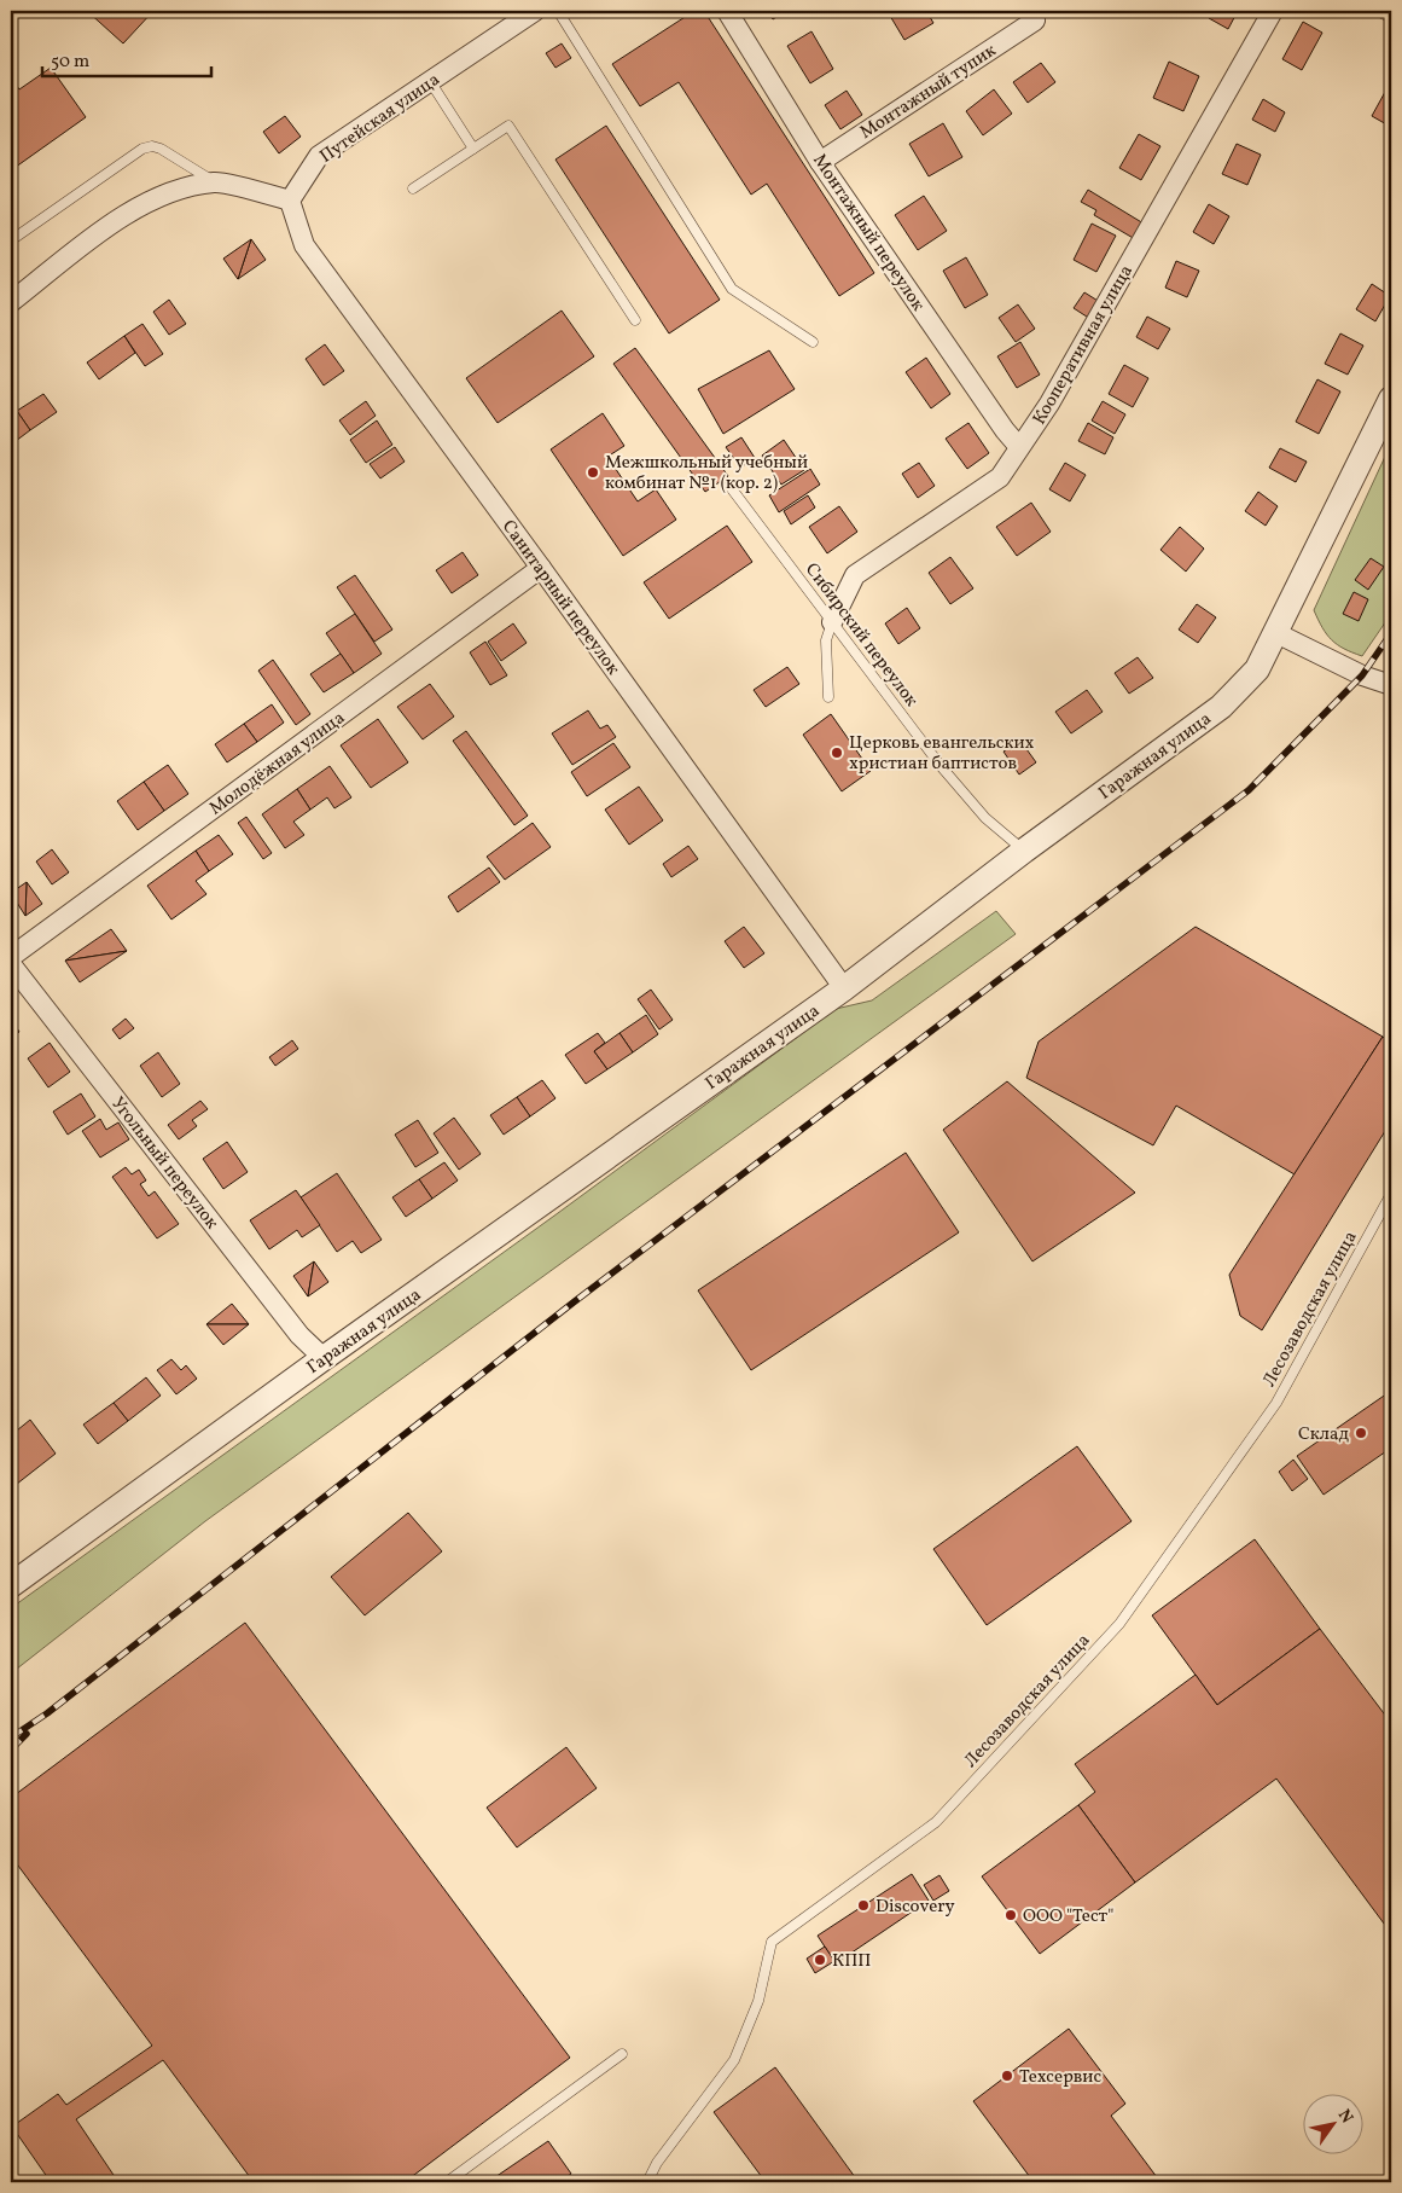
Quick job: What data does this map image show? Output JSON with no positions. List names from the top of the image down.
{
  "streets": {
    "street": [
      "Монтажный тупик",
      "Путейская улица",
      "Монтажный переулок",
      "Кооперативная улица",
      "Санитарный переулок",
      "Гаражная улица",
      "Молодёжная улица",
      "Угольный переулок"
    ],
    "lane": ["Сибирский переулок", "Лесозаводская улица"]
  },
  "crossings": [
    ["Монтажный тупик", "Монтажный переулок"],
    ["Путейская улица", "Санитарный переулок"],
    ["Монтажный переулок", "Кооперативная улица"],
    ["Кооперативная улица", "Сибирский переулок"],
    ["Санитарный переулок", "Гаражная улица"],
    ["Санитарный переулок", "Молодёжная улица"],
    ["Сибирский переулок", "Гаражная улица"],
    ["Гаражная улица", "Угольный переулок"]
  ],
  "places": [
    "Межшкольный учебный комбинат №1 (кор. 2)",
    "Церковь евангельских христиан баптистов",
    "Склад",
    "Discovery",
    "ООО \"Тест\"",
    "КПП",
    "Техсервис"
  ],
  "scale_bar": "50 m",
  "north": "top right"
}
